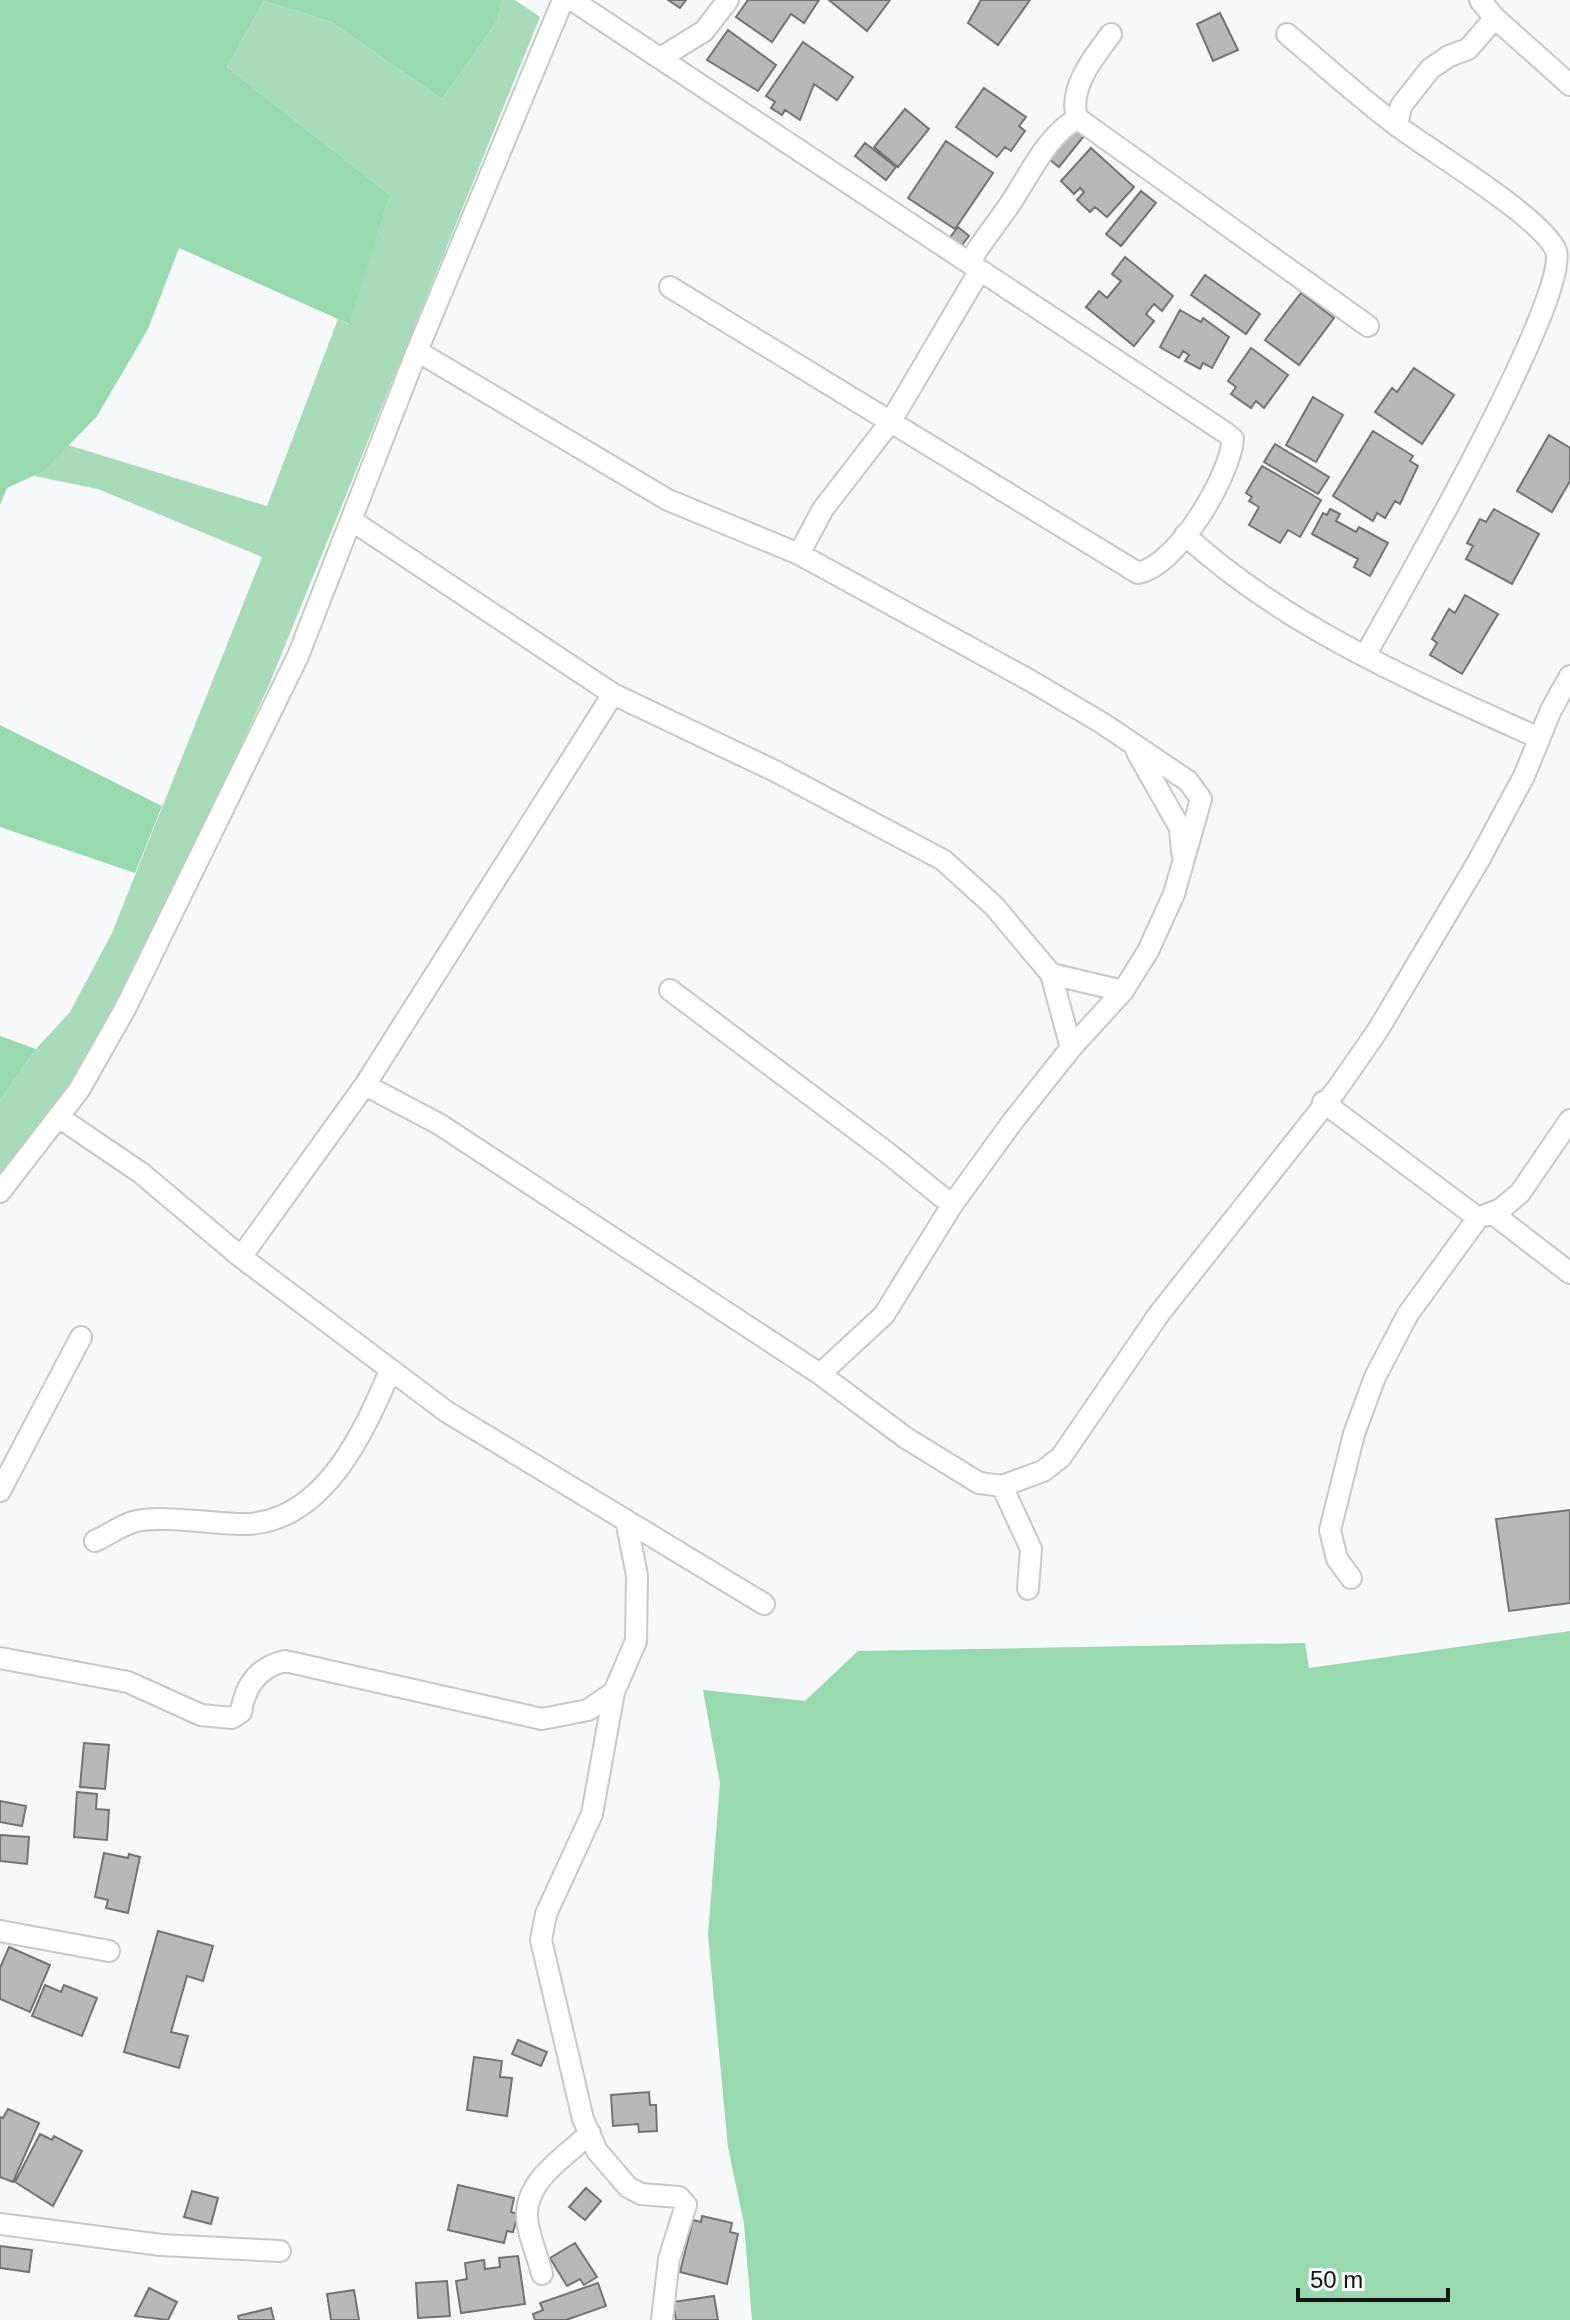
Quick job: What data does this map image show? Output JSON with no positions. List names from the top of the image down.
{
  "scale_bar": "50 m"
}
